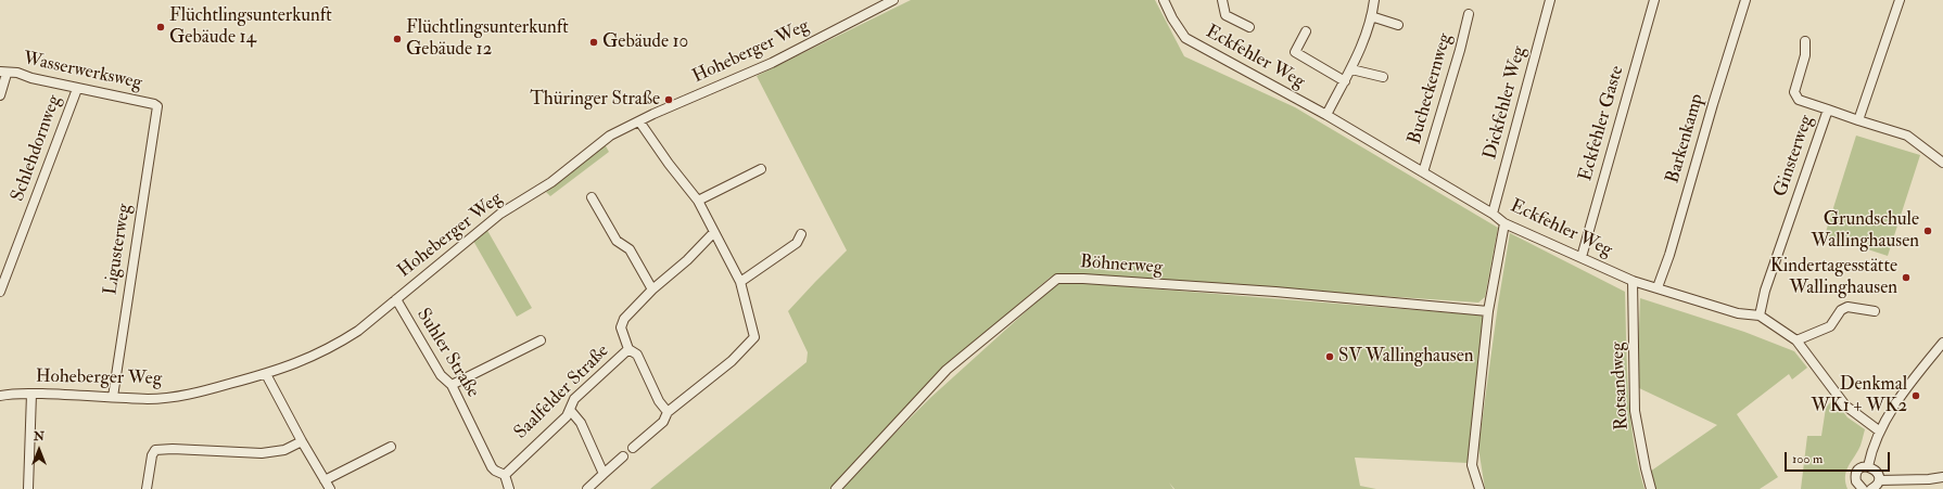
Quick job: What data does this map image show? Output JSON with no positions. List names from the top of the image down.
{
  "streets": {
    "street": [
      "Hoheberger Weg",
      "Eckfehler Weg",
      "Wasserwerksweg",
      "Bucheckernweg",
      "Dickfehler Weg",
      "Eckfehler Gaste",
      "Barkenkamp",
      "Schlehdornweg",
      "Ginsterweg",
      "Ligusterweg",
      "Böhnerweg",
      "Suhler Straße",
      "Rotsandweg",
      "Saalfelder Straße"
    ]
  },
  "crossings": [
    ["Hoheberger Weg", "Ligusterweg"],
    ["Hoheberger Weg", "Suhler Straße"],
    ["Eckfehler Weg", "Bucheckernweg"],
    ["Eckfehler Weg", "Dickfehler Weg"],
    ["Eckfehler Weg", "Eckfehler Gaste"],
    ["Eckfehler Weg", "Barkenkamp"],
    ["Eckfehler Weg", "Ginsterweg"],
    ["Eckfehler Weg", "Rotsandweg"],
    ["Wasserwerksweg", "Schlehdornweg"],
    ["Wasserwerksweg", "Ligusterweg"],
    ["Suhler Straße", "Saalfelder Straße"]
  ],
  "places": [
    "Flüchtlingsunterkunft Gebäude 14",
    "Flüchtlingsunterkunft Gebäude 12",
    "Gebäude 10",
    "Thüringer Straße",
    "Grundschule Wallinghausen",
    "Kindertagesstätte Wallinghausen",
    "SV Wallinghausen",
    "Denkmal WK1 + WK2"
  ],
  "scale_bar": "100 m",
  "north": "top"
}
